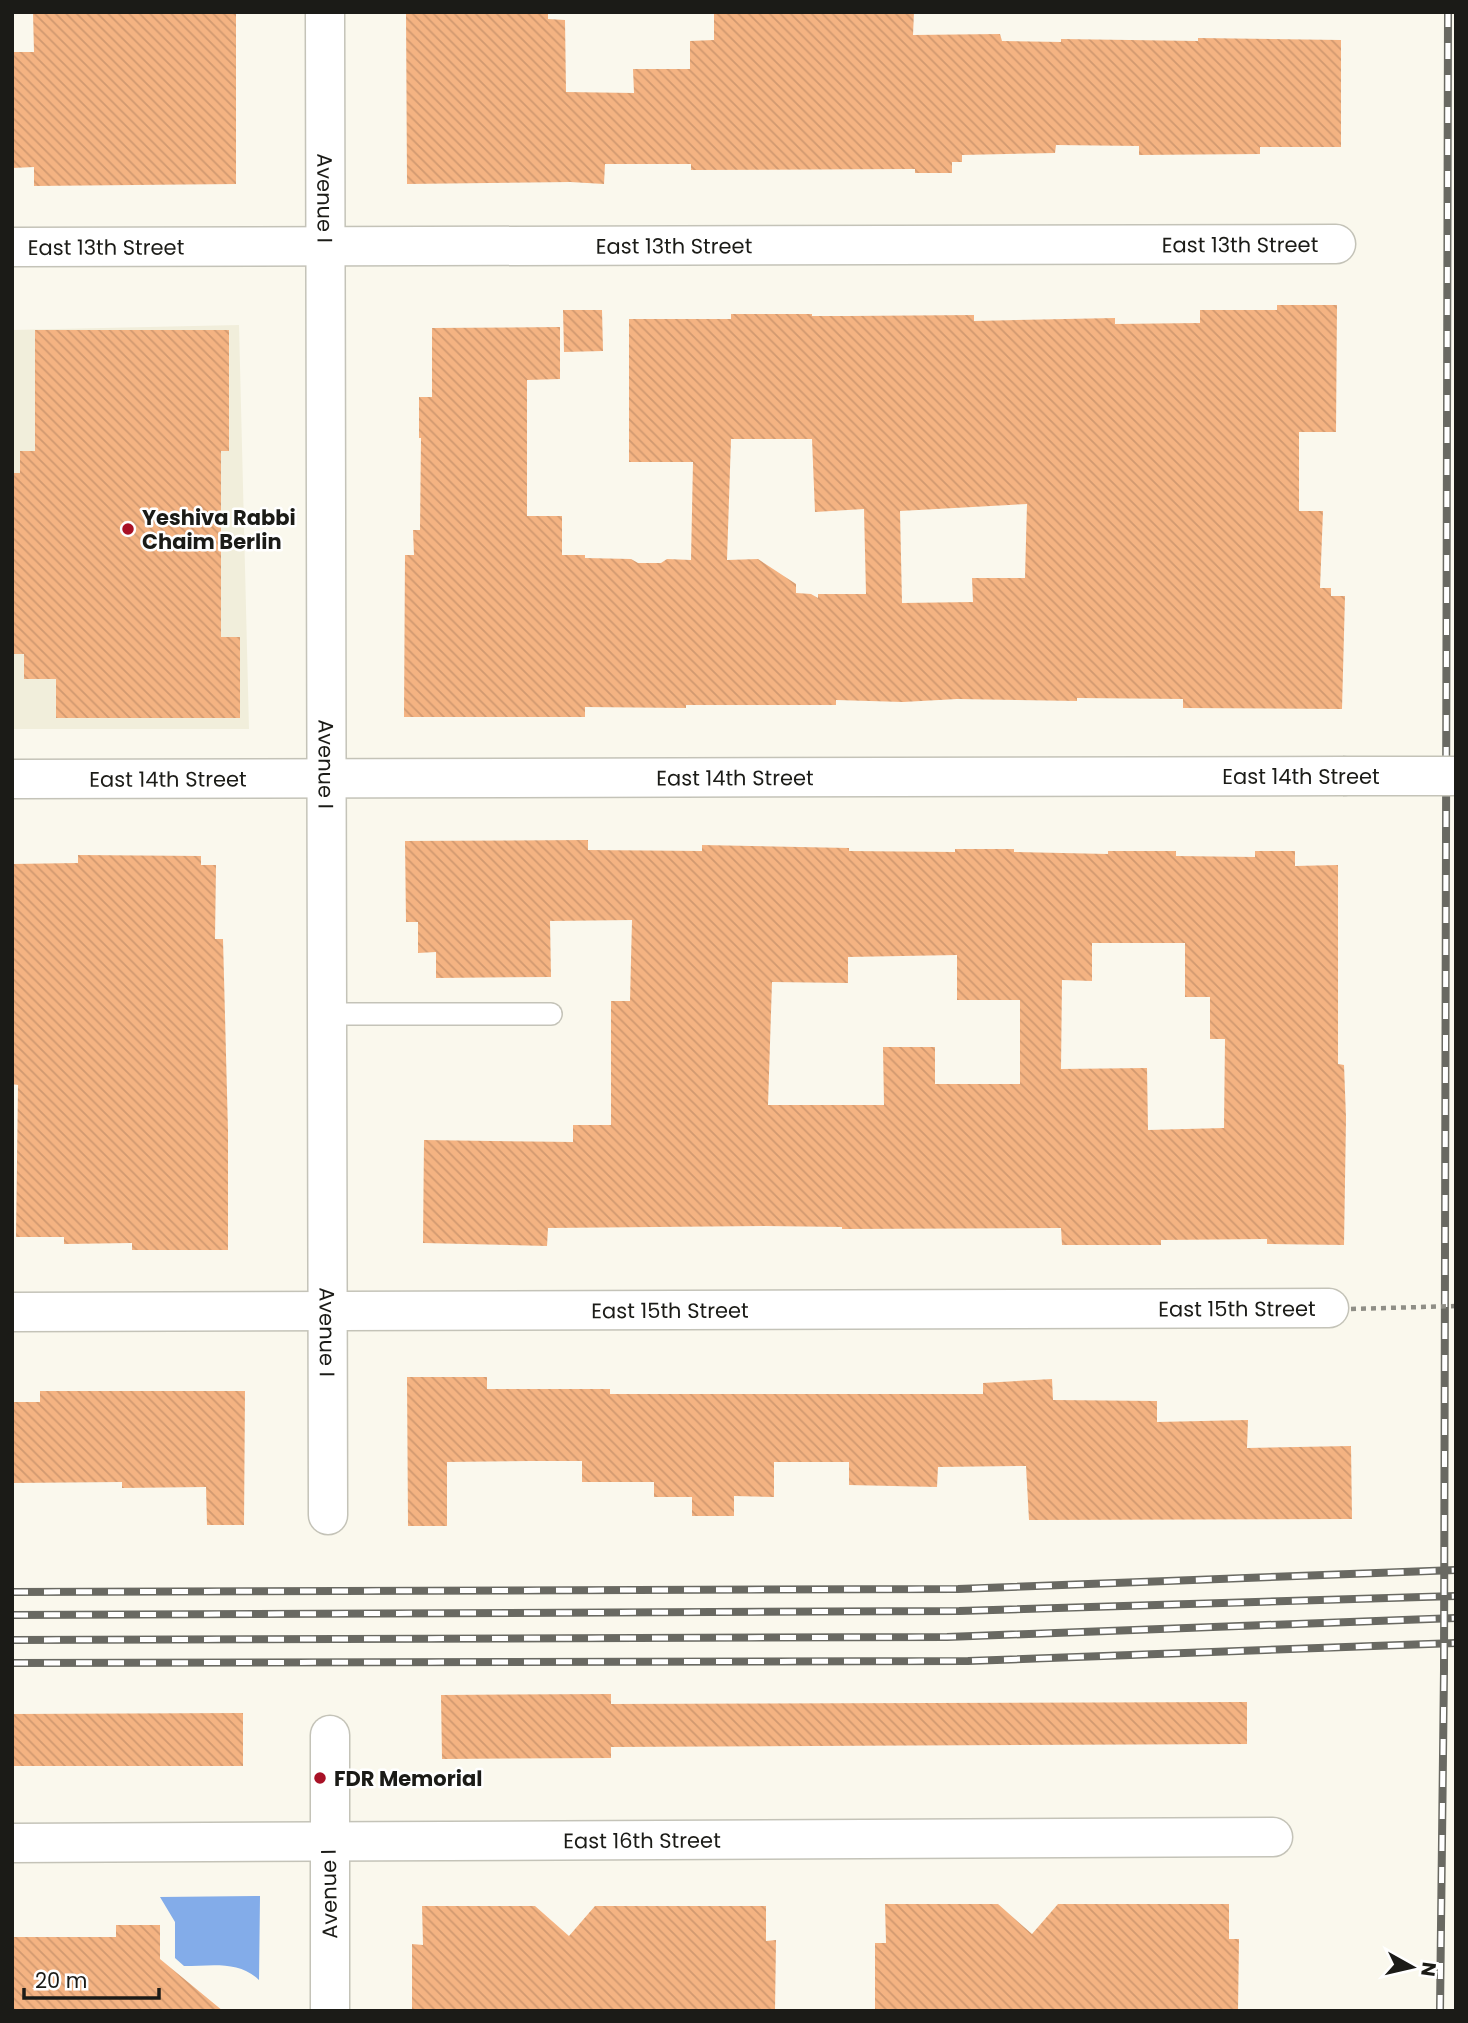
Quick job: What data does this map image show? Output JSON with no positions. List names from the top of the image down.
{
  "streets": {
    "street": [
      "Avenue I",
      "East 13th Street",
      "East 14th Street",
      "East 15th Street",
      "East 16th Street"
    ]
  },
  "crossings": [
    ["Avenue I", "East 13th Street"],
    ["Avenue I", "East 14th Street"],
    ["Avenue I", "East 15th Street"],
    ["Avenue I", "East 16th Street"]
  ],
  "places": ["Yeshiva Rabbi Chaim Berlin", "FDR Memorial"],
  "scale_bar": "20 m",
  "north": "right"
}
